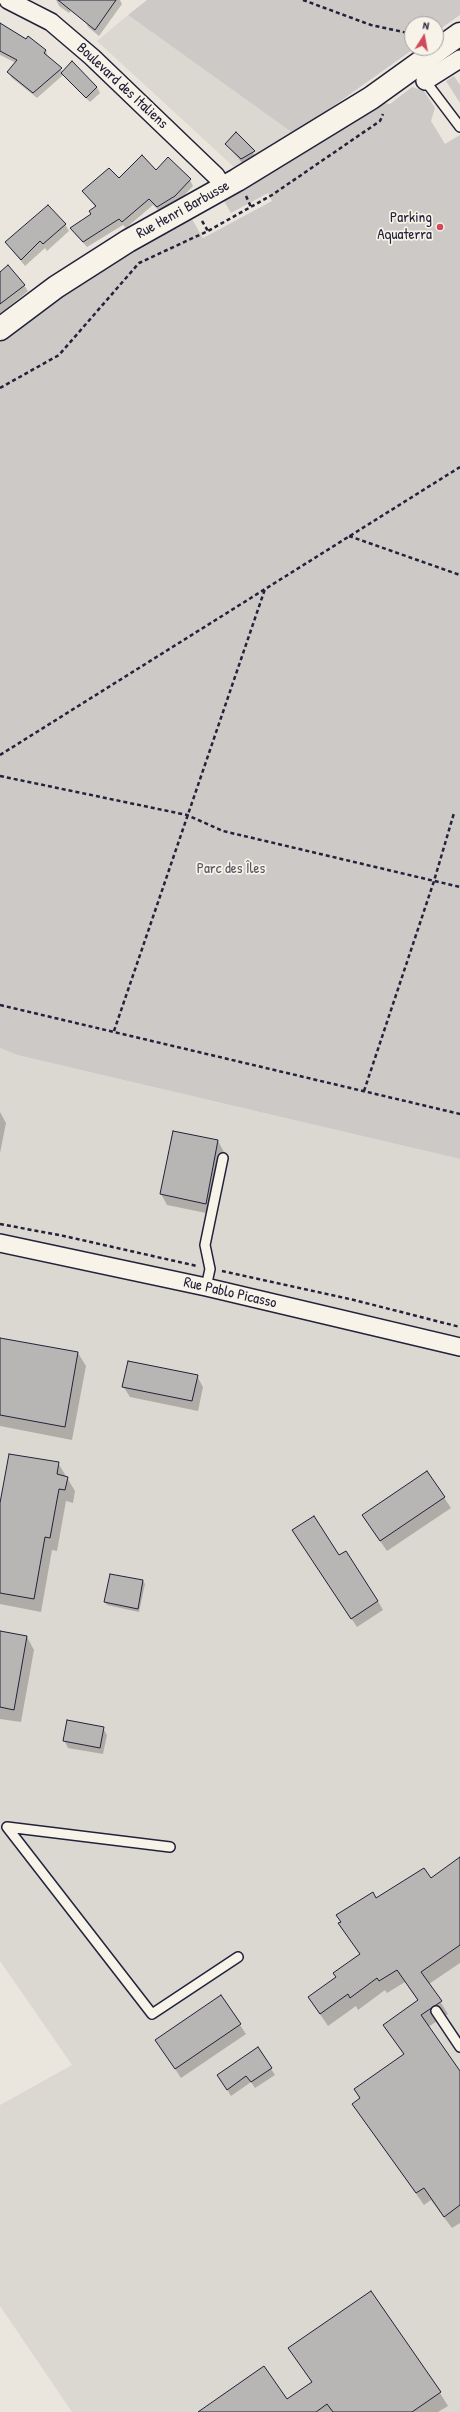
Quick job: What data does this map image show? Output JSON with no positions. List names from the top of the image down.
{
  "streets": {
    "street": ["Boulevard des Italiens", "Rue Henri Barbusse", "Rue Pablo Picasso"]
  },
  "crossings": [
    ["Boulevard des Italiens", "Rue Henri Barbusse"]
  ],
  "parks": ["Parc des Îles"],
  "places": ["Parking Aquaterra"],
  "north": "top"
}
